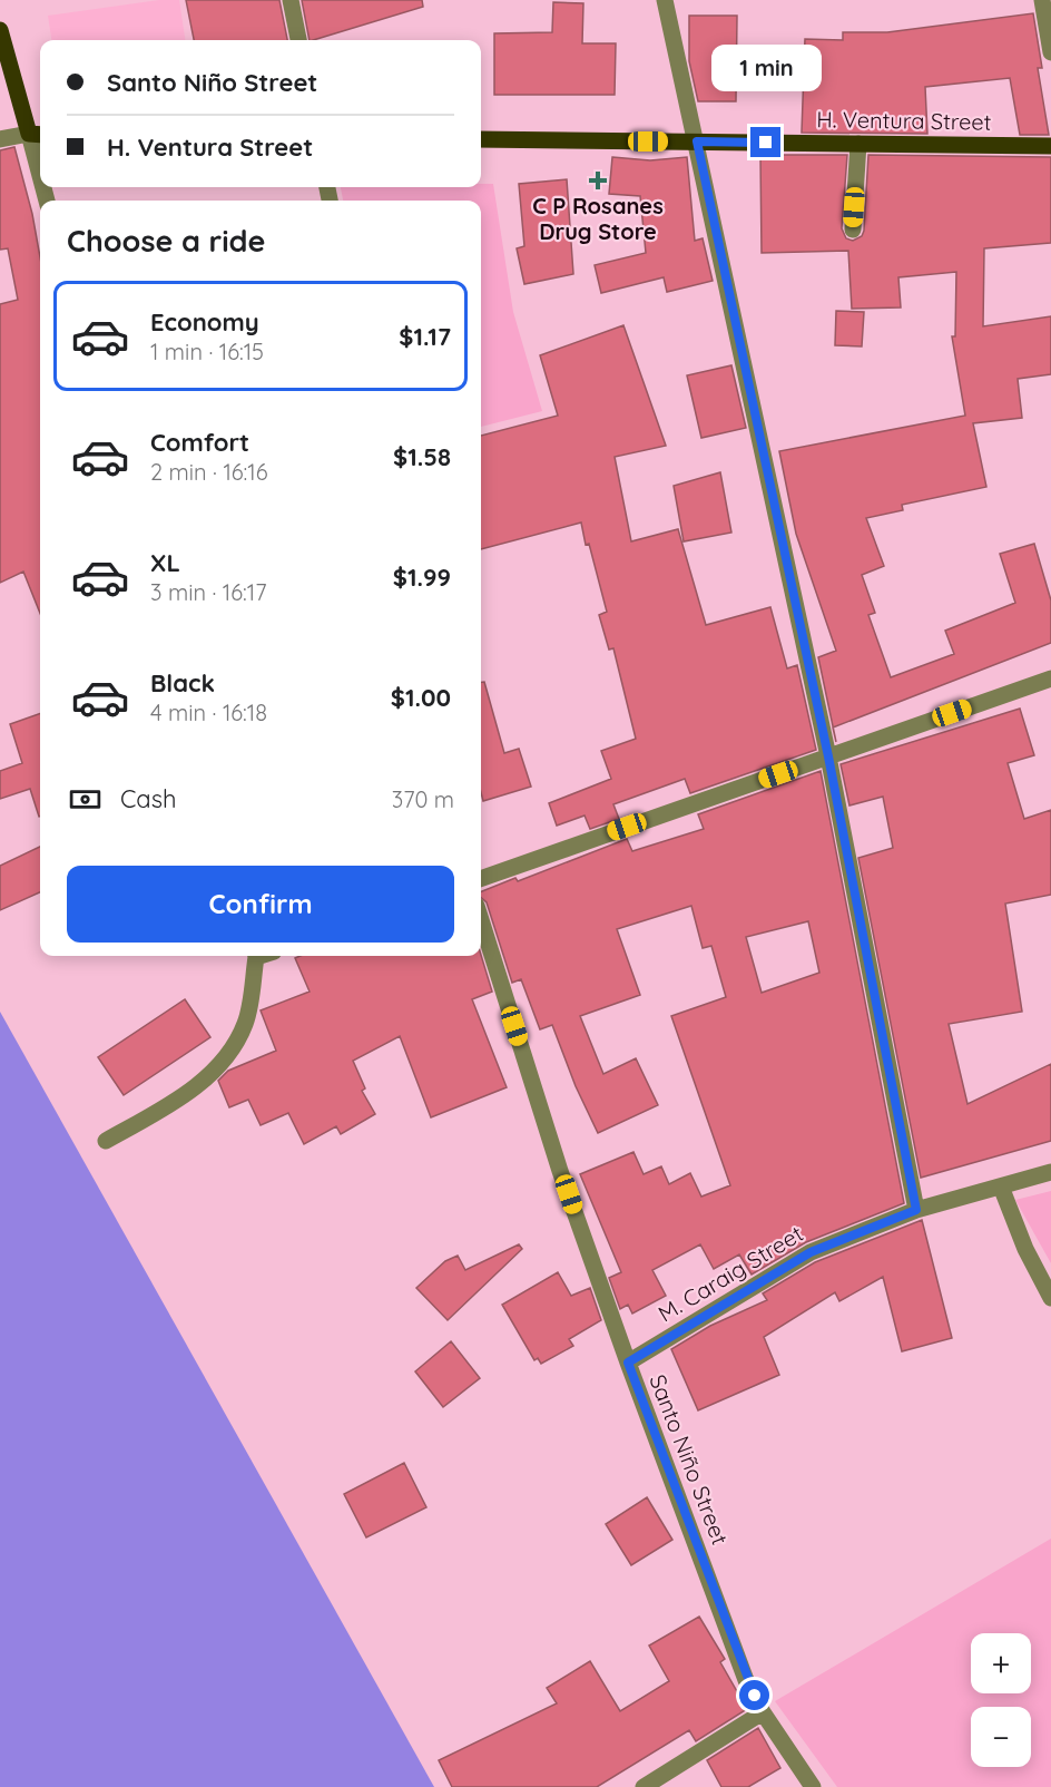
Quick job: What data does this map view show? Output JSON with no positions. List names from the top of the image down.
{
  "streets": {
    "main road": ["H. Ventura Street"],
    "street": ["M. Caraig Street", "Santo Niño Street"]
  },
  "crossings": [
    ["M. Caraig Street", "Santo Niño Street"]
  ],
  "places": {
    "health": ["C P Rosanes Drug Store"]
  },
  "page": {
    "banner": ["Santo Niño Street", "H. Ventura Street"],
    "bubble": "1 min",
    "heading": "Choose a ride",
    "list": [
      {
        "name": "Economy",
        "note": "1 min · 16:15",
        "value": "$1.17"
      },
      {
        "name": "Comfort",
        "note": "2 min · 16:16",
        "value": "$1.58"
      },
      {
        "name": "XL",
        "note": "3 min · 16:17",
        "value": "$1.99"
      },
      {
        "name": "Black",
        "note": "4 min · 16:18",
        "value": "$1.00"
      }
    ],
    "pay": ["Cash", "370 m"],
    "buttons": "Confirm",
    "map_buttons": ["+", "−"]
  }
}
